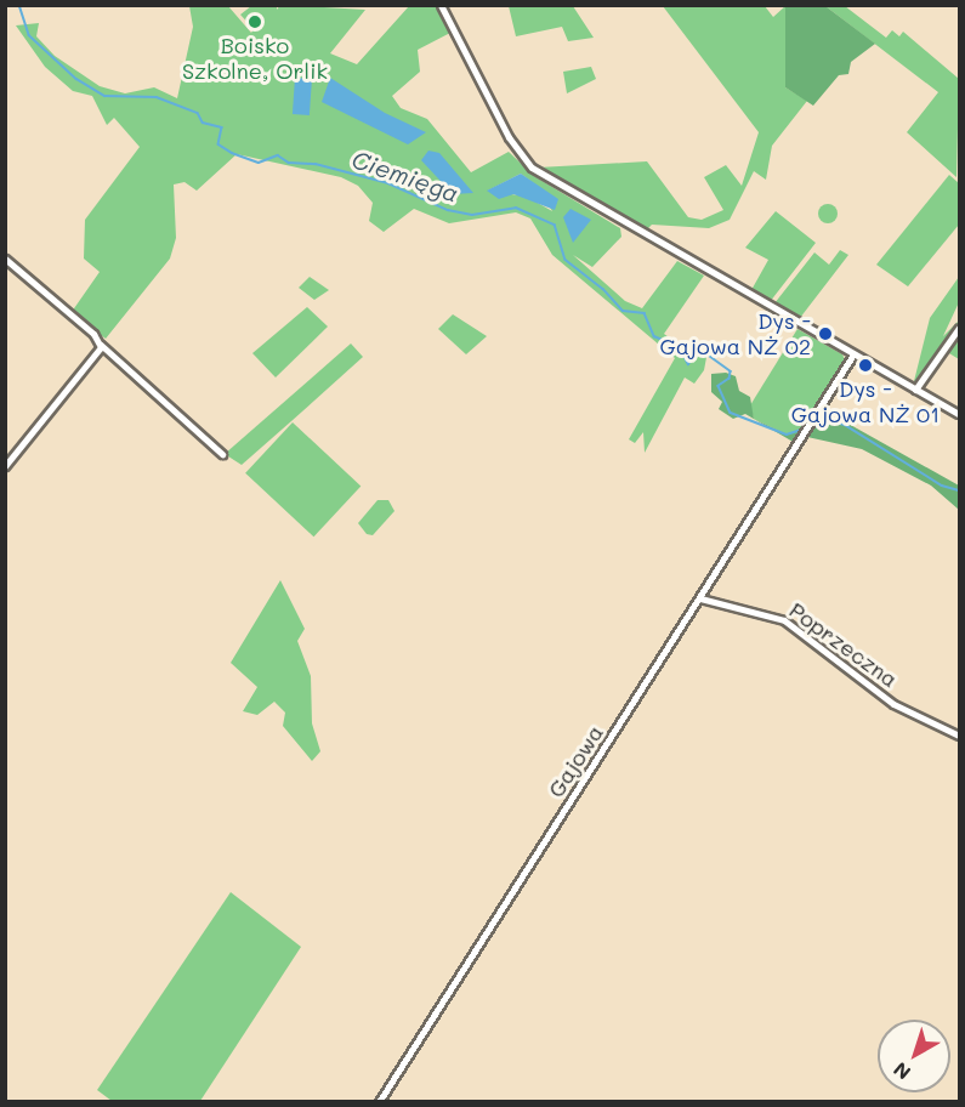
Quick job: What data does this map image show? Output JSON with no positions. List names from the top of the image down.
{
  "streets": {
    "street": ["Poprzeczna", "Gajowa"]
  },
  "crossings": [
    ["Poprzeczna", "Gajowa"]
  ],
  "water": ["Ciemięga"],
  "places": ["Boisko Szkolne, Orlik", "Dys - Gajowa NŻ 02", "Dys - Gajowa NŻ 01"],
  "north": "bottom left"
}
